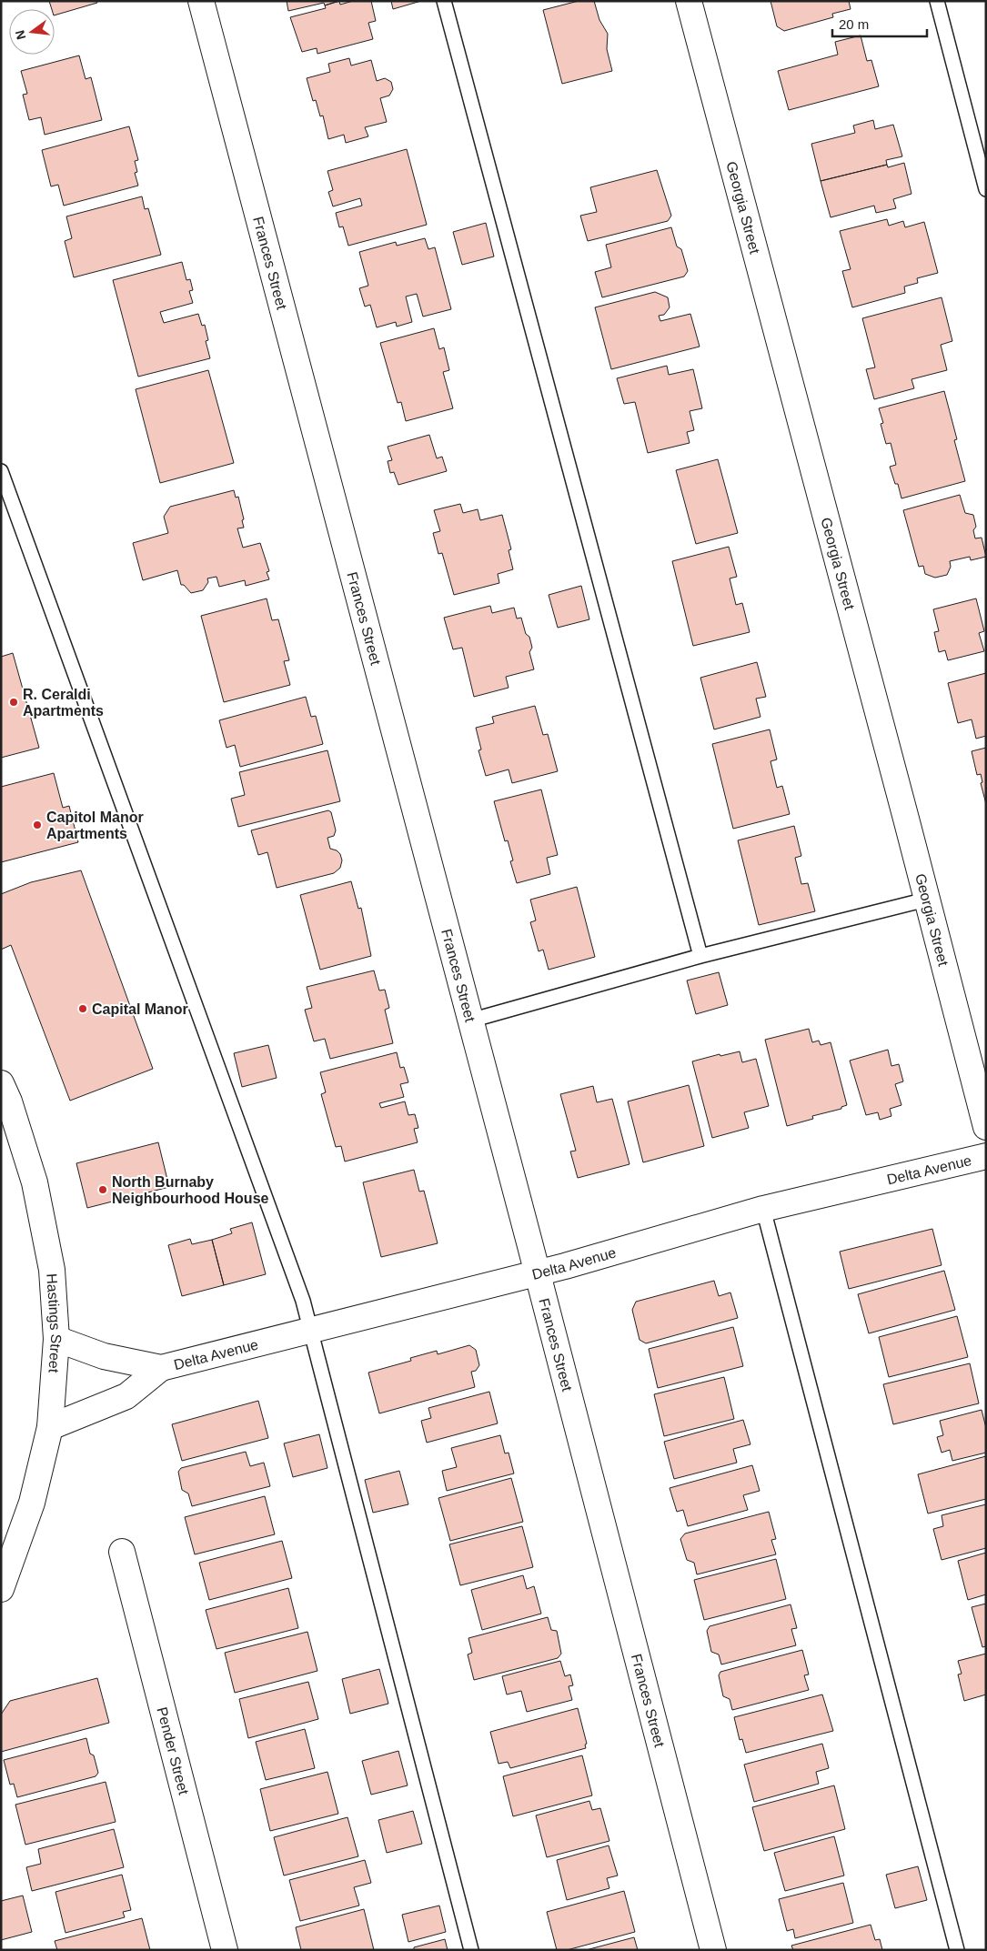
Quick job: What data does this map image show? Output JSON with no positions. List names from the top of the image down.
{
  "streets": {
    "street": [
      "Georgia Street",
      "Frances Street",
      "Delta Avenue",
      "Hastings Street",
      "Pender Street"
    ]
  },
  "crossings": [
    ["Frances Street", "Delta Avenue"],
    ["Delta Avenue", "Hastings Street"]
  ],
  "places": [
    "R. Ceraldi Apartments",
    "Capitol Manor Apartments",
    "Capital Manor",
    "North Burnaby Neighbourhood House"
  ],
  "scale_bar": "20 m",
  "north": "left"
}
